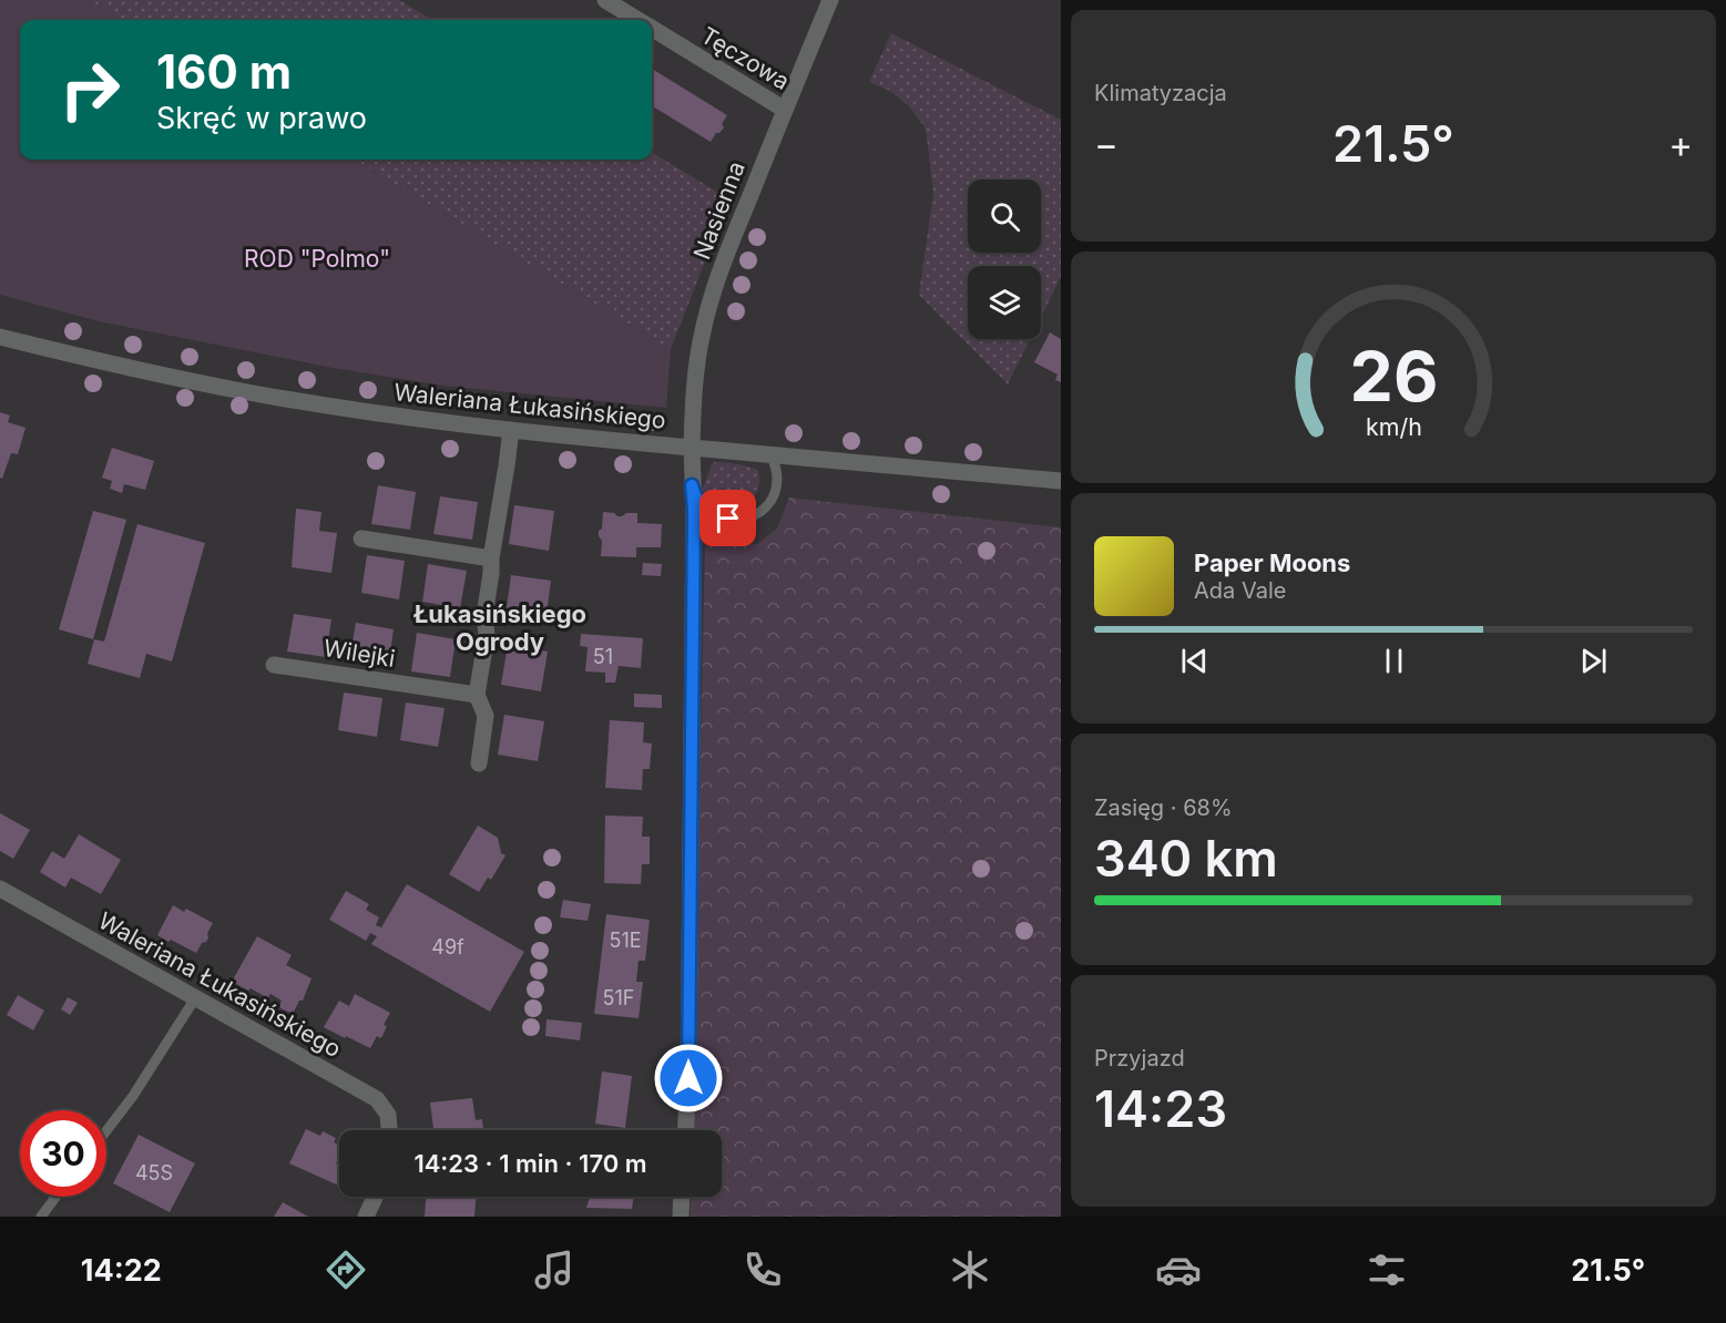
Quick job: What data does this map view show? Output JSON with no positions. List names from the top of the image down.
{
  "streets": {
    "street": [
      "Tęczowa",
      "Nasienna",
      "Waleriana Łukasińskiego",
      "Wilejki"
    ]
  },
  "crossings": [
    ["Tęczowa", "Nasienna"],
    ["Nasienna", "Waleriana Łukasińskiego"]
  ],
  "districts": ["Łukasińskiego Ogrody"],
  "parks": ["ROD \"Polmo\""],
  "house_numbers": [
    "51",
    "51E",
    "49f",
    "51F",
    "45S"
  ],
  "page": {
    "tile": [
      "Klimatyzacja",
      ["Zasięg · 68%", "340 km"],
      ["Przyjazd", "14:23"]
    ],
    "turn": ["160 m", "Skręć w prawo"],
    "heat": ["−", "21.5°", "+"],
    "song": ["Paper Moons", "Ada Vale"],
    "limit": "30",
    "trip": "14:23 · 1 min · 170 m",
    "tabs": ["14:22", "21.5°"],
    "gauge": ["26", "km/h"]
  }
}
